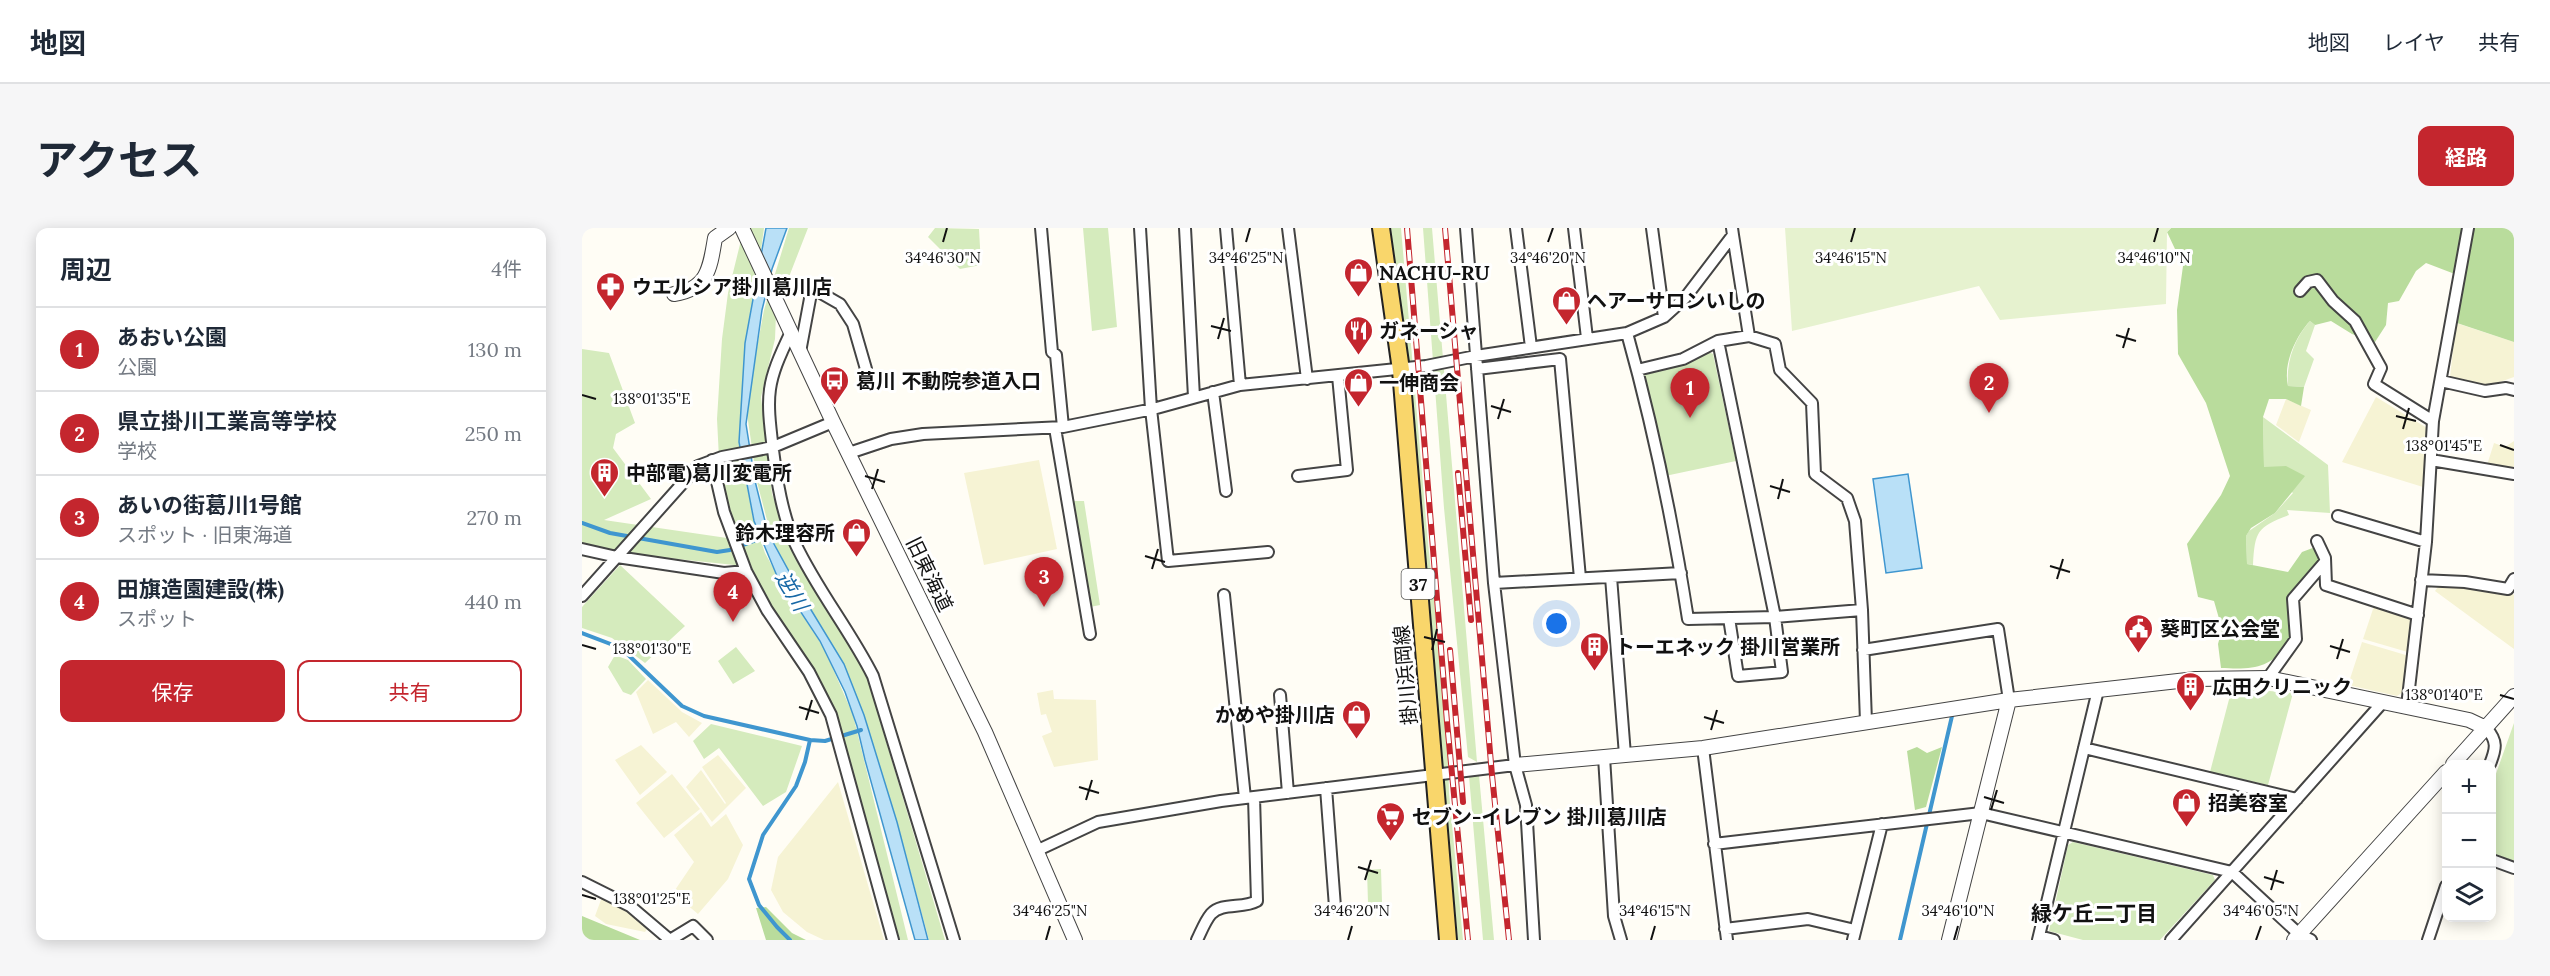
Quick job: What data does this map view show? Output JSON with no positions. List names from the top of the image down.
{
  "streets": {
    "main road": ["37", "掛川浜岡線"],
    "street": ["旧東海道"]
  },
  "districts": ["緑ケ丘二丁目"],
  "water": ["逆川"],
  "places": {
    "shop": [
      "NACHU-RU",
      "ヘアーサロンいしの",
      "一伸商会",
      "鈴木理容所",
      "かめや掛川店",
      "招美容室"
    ],
    "pharmacy": ["ウエルシア掛川葛川店"],
    "restaurant": ["ガネーシャ"],
    "bus stop": ["葛川 不動院参道入口"],
    "building": ["中部電)葛川変電所", "トーエネック 掛川営業所", "広田クリニック"],
    "public building": ["葵町区公会堂"],
    "supermarket": ["セブン-イレブン 掛川葛川店"]
  },
  "page": {
    "header": "地図",
    "nav": ["地図", "レイヤ", "共有"],
    "title": "アクセス",
    "buttons": [
      "経路",
      ["保存", "共有"]
    ],
    "heading": ["周辺", "4件"],
    "list": [
      {
        "mark": "1",
        "name": "あおい公園",
        "note": "公園",
        "value": "130 m"
      },
      {
        "mark": "2",
        "name": "県立掛川工業高等学校",
        "note": "学校",
        "value": "250 m"
      },
      {
        "mark": "3",
        "name": "あいの街葛川1号館",
        "note": "スポット · 旧東海道",
        "value": "270 m"
      },
      {
        "mark": "4",
        "name": "田旗造園建設(株)",
        "note": "スポット",
        "value": "440 m"
      }
    ],
    "pins": [
      "2",
      "1",
      "3",
      "4"
    ],
    "map_buttons": ["+", "−"]
  },
  "coordinates": [
    "34°46'30\"N",
    "34°46'25\"N",
    "34°46'20\"N",
    "34°46'15\"N",
    "34°46'10\"N",
    "138°01'35\"E",
    "138°01'45\"E",
    "138°01'30\"E",
    "138°01'40\"E",
    "138°01'25\"E",
    "34°46'05\"N"
  ]
}
